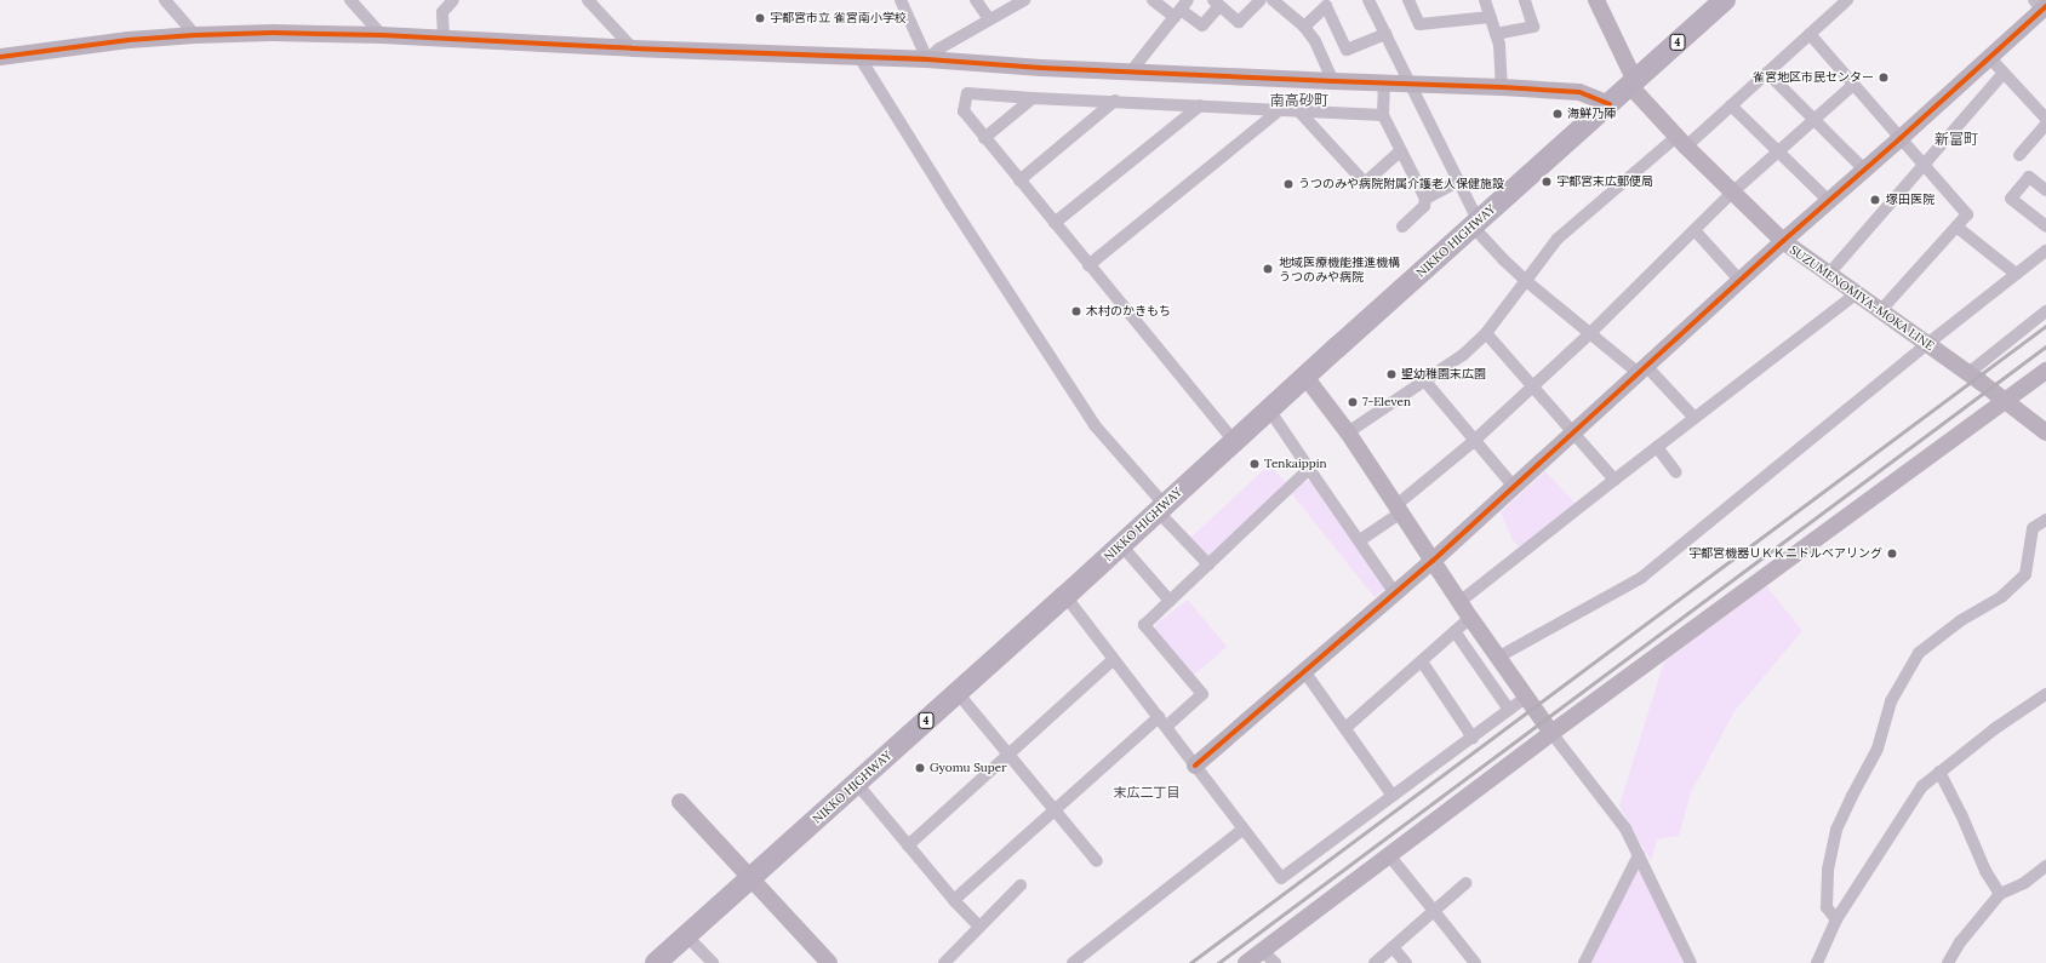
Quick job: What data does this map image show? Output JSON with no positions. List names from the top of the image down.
{
  "streets": {
    "highway": ["4", "NIKKO HIGHWAY"],
    "street": ["SUZUMENOMIYA-MOKA LINE"]
  },
  "crossings": [
    ["4", "NIKKO HIGHWAY"],
    ["4", "SUZUMENOMIYA-MOKA LINE"],
    ["NIKKO HIGHWAY", "SUZUMENOMIYA-MOKA LINE"]
  ],
  "districts": ["南高砂町", "新富町", "末広二丁目"],
  "places": [
    "宇都宮市立 雀宮南小学校",
    "雀宮地区市民センター",
    "海鮮乃陣",
    "宇都宮末広郵便局",
    "うつのみや病院附属介護老人保健施設",
    "塚田医院",
    "地域医療機能推進機構 うつのみや病院",
    "木村のかきもち",
    "聖幼稚園末広園",
    "7-Eleven",
    "Tenkaippin",
    "宇都宮機器ＵＫＫニドルベアリング",
    "Gyomu Super"
  ]
}
